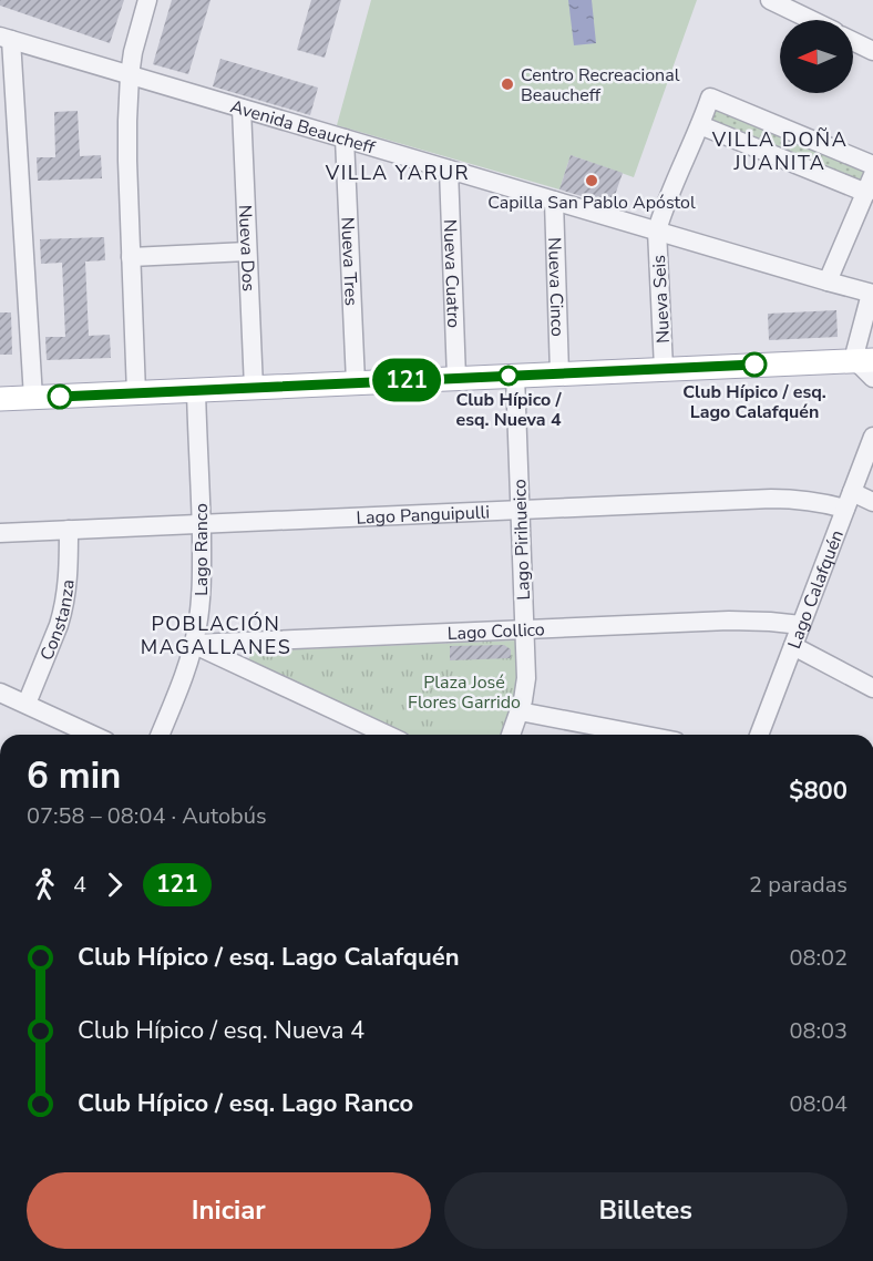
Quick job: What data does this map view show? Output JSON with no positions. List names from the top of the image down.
{
  "streets": {
    "street": [
      "Avenida Beaucheff",
      "Nueva Dos",
      "Nueva Tres",
      "Nueva Cuatro",
      "Nueva Cinco",
      "Nueva Seis",
      "Lago Panguipulli",
      "Lago Pirihueico",
      "Lago Ranco",
      "Lago Calafquén",
      "Constanza",
      "Lago Collico"
    ]
  },
  "crossings": [
    ["Avenida Beaucheff", "Nueva Dos"],
    ["Avenida Beaucheff", "Nueva Tres"],
    ["Avenida Beaucheff", "Nueva Cuatro"],
    ["Avenida Beaucheff", "Nueva Cinco"],
    ["Avenida Beaucheff", "Nueva Seis"],
    ["Lago Panguipulli", "Lago Pirihueico"],
    ["Lago Panguipulli", "Lago Ranco"],
    ["Lago Panguipulli", "Lago Calafquén"],
    ["Lago Panguipulli", "Constanza"],
    ["Lago Pirihueico", "Lago Collico"],
    ["Lago Ranco", "Lago Collico"],
    ["Lago Calafquén", "Lago Collico"]
  ],
  "districts": ["VILLA DOÑA JUANITA", "VILLA YARUR", "POBLACIÓN MAGALLANES"],
  "parks": ["Plaza José Flores Garrido"],
  "places": [
    "Centro Recreacional Beaucheff",
    "Capilla San Pablo Apóstol",
    "Club Hípico / esq. Lago Calafquén",
    "Club Hípico / esq. Nueva 4"
  ],
  "lines": ["bus line 121"],
  "north": "left",
  "page": {
    "on_map": "121",
    "heading": ["6 min", "07:58 – 08:04 · Autobús", "$800"],
    "legs": ["4", "121", "2 paradas"],
    "list": [
      {
        "name": "Club Hípico / esq. Lago Calafquén",
        "value": "08:02"
      },
      {
        "name": "Club Hípico / esq. Nueva 4",
        "value": "08:03"
      },
      {
        "name": "Club Hípico / esq. Lago Ranco",
        "value": "08:04"
      }
    ],
    "buttons": ["Iniciar", "Billetes"]
  }
}
